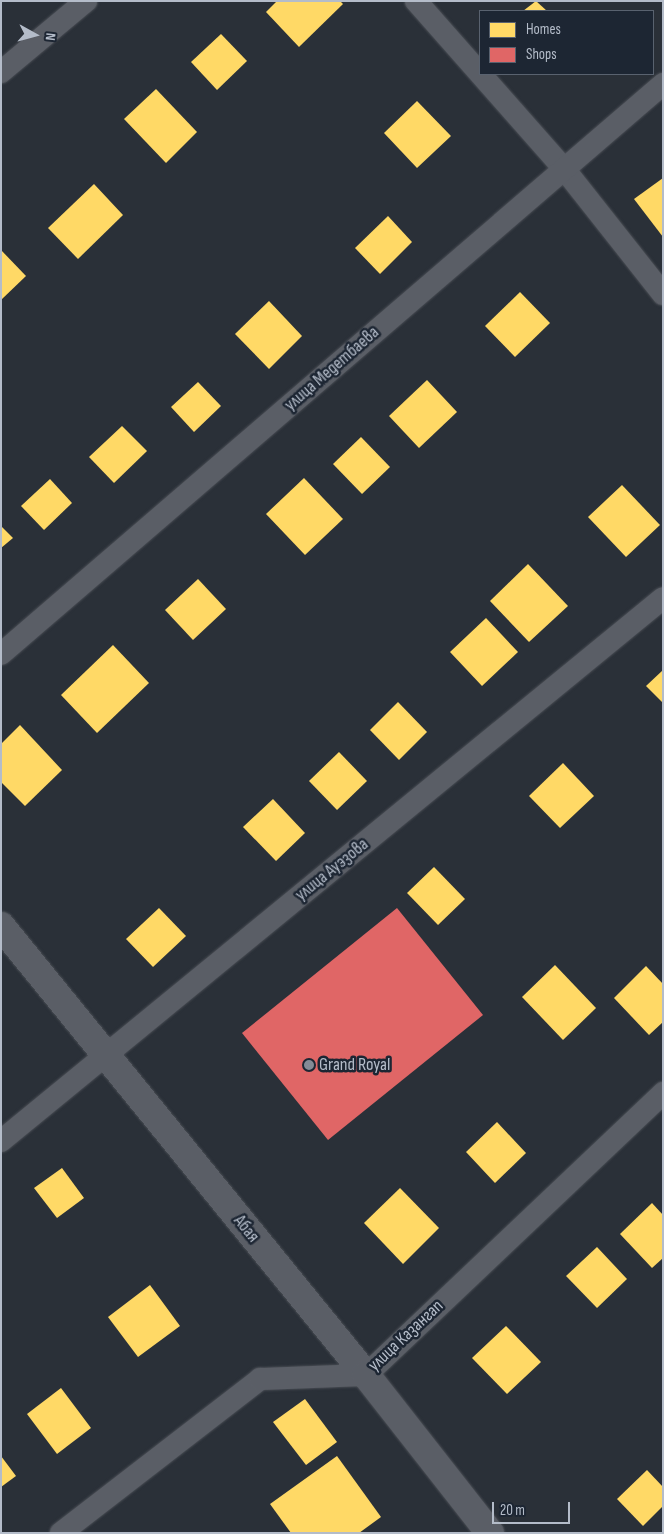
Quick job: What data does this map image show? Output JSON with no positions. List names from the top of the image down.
{
  "streets": {
    "street": [
      "улица Медетбаева",
      "улица Ауэзова",
      "Абая",
      "улица Казангап"
    ]
  },
  "crossings": [
    ["улица Ауэзова", "Абая"],
    ["Абая", "улица Казангап"]
  ],
  "places": ["Grand Royal"],
  "legend": ["Homes", "Shops"],
  "scale_bar": "20 m",
  "north": "right"
}
